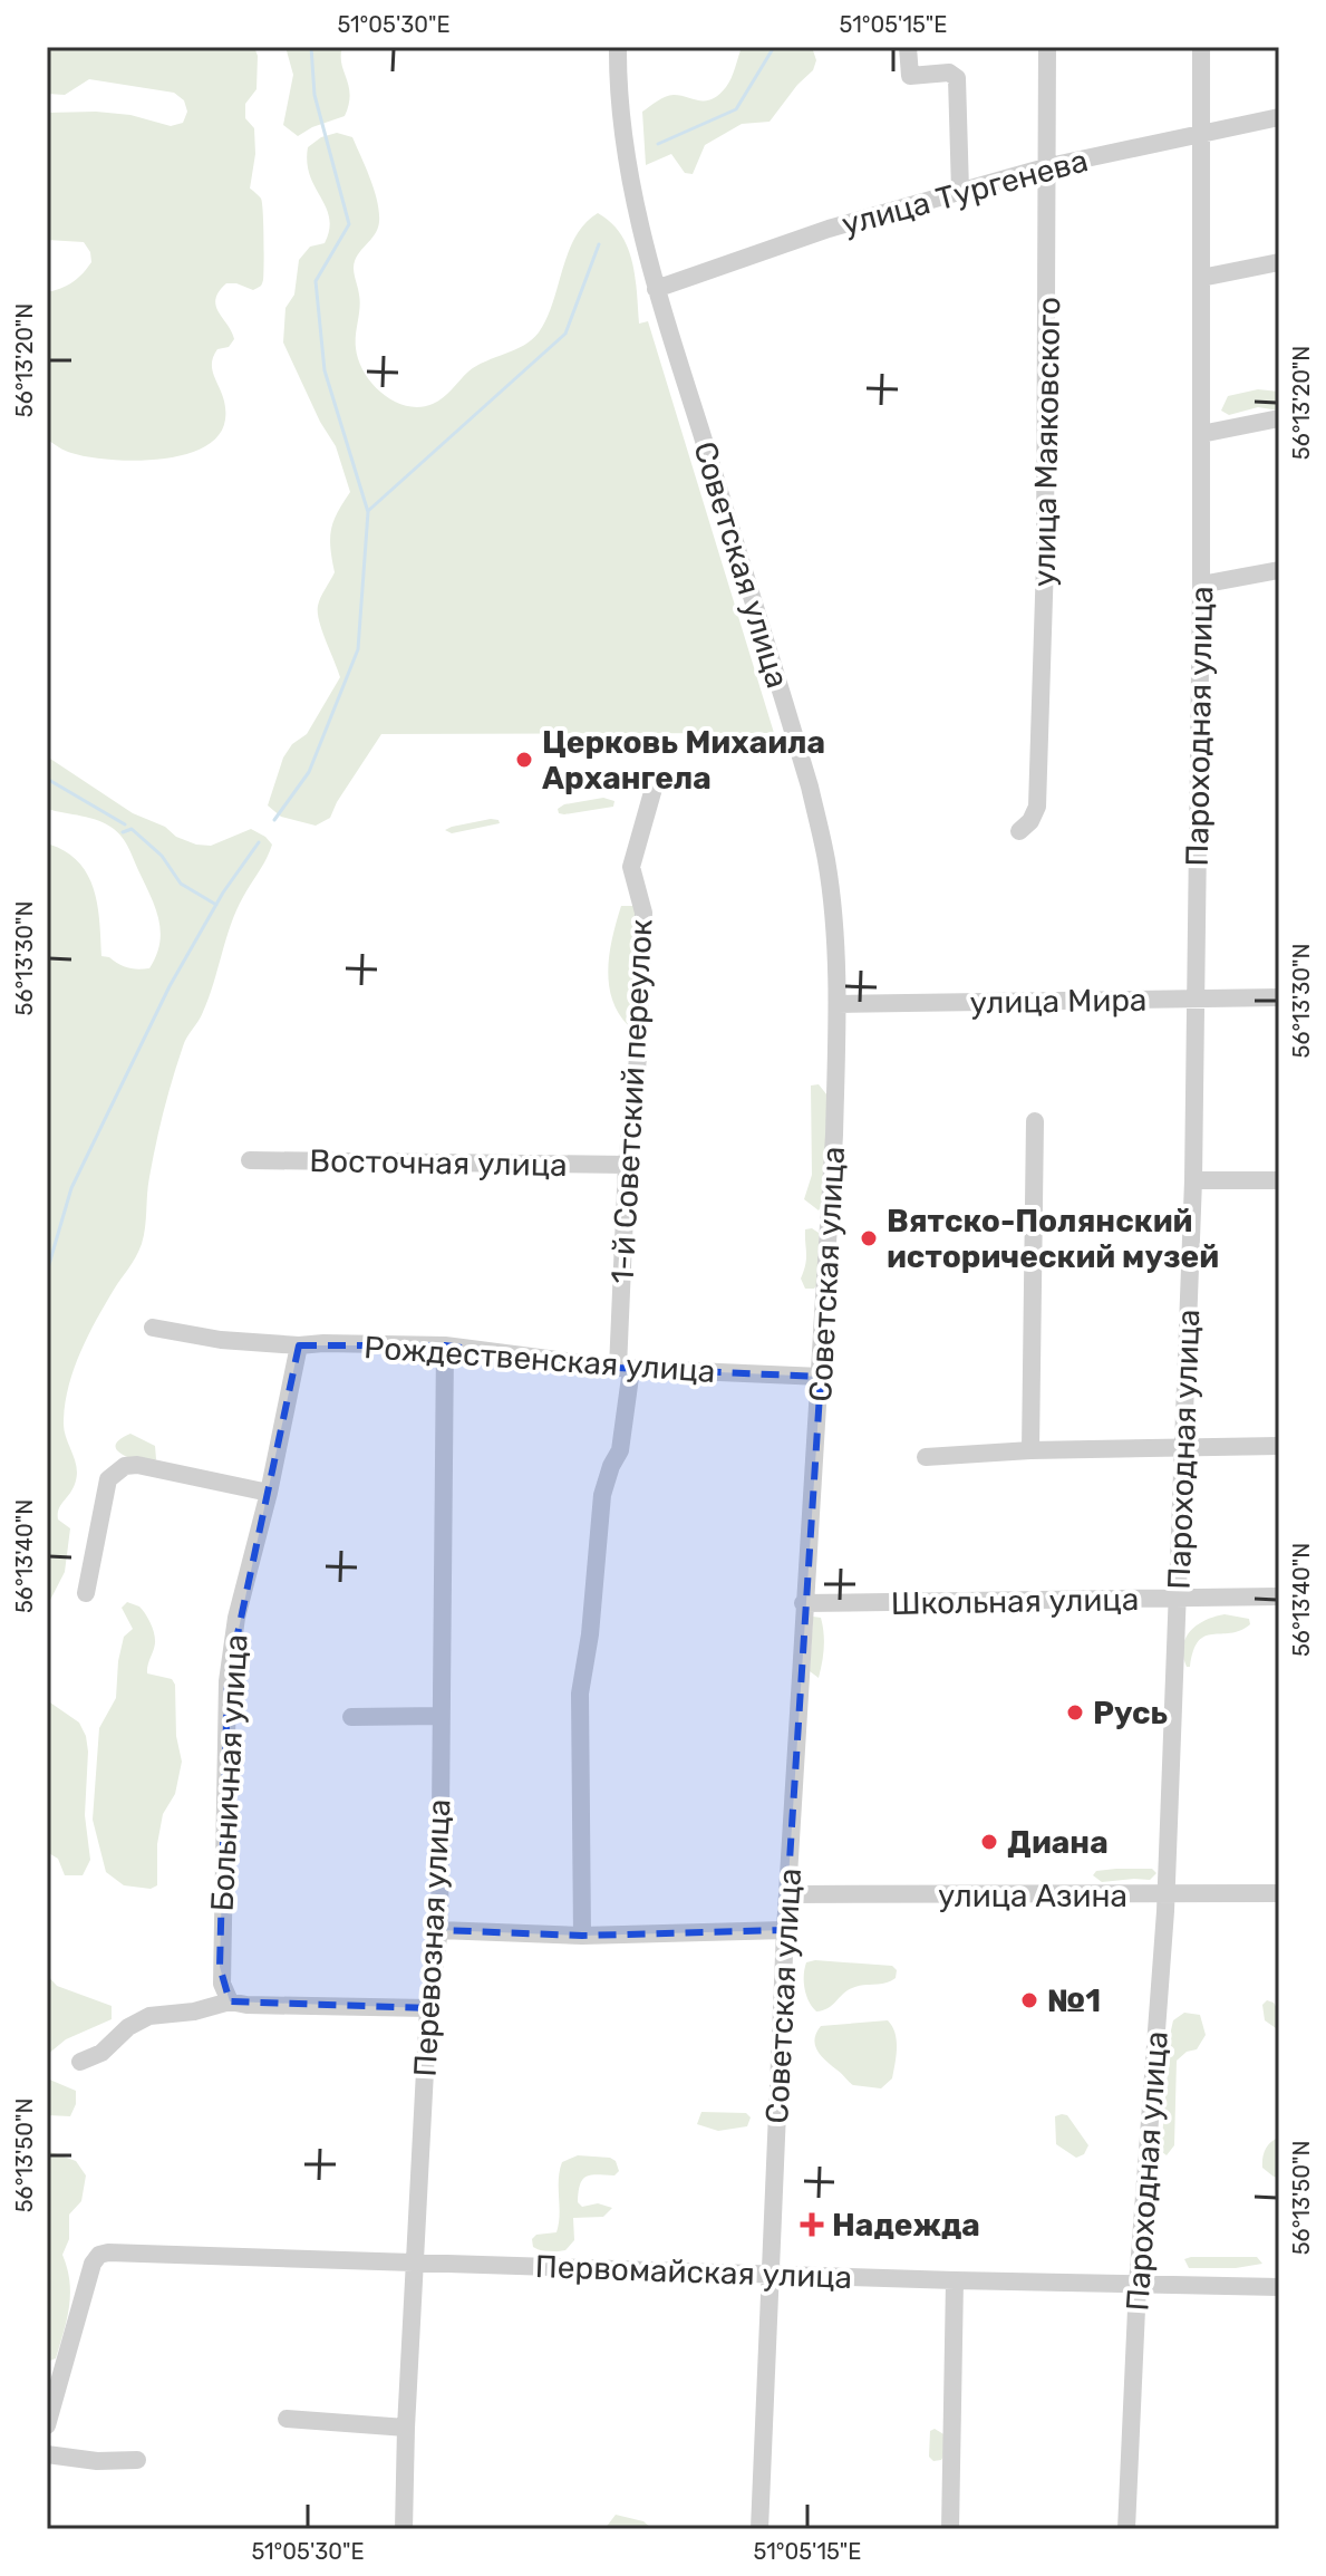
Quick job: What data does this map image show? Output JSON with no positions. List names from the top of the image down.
{
  "streets": {
    "street": [
      "улица Тургенева",
      "улица Маяковского",
      "Советская улица",
      "Пароходная улица",
      "улица Мира",
      "1-й Советский переулок",
      "Восточная улица",
      "Рождественская улица",
      "Школьная улица",
      "Больничная улица",
      "улица Азина",
      "Перевозная улица",
      "Первомайская улица"
    ]
  },
  "crossings": [
    ["улица Тургенева", "улица Маяковского"],
    ["улица Тургенева", "Советская улица"],
    ["улица Тургенева", "Пароходная улица"],
    ["Советская улица", "улица Мира"],
    ["Советская улица", "Рождественская улица"],
    ["Советская улица", "Школьная улица"],
    ["Советская улица", "улица Азина"],
    ["Советская улица", "Первомайская улица"],
    ["Пароходная улица", "улица Мира"],
    ["Пароходная улица", "Школьная улица"],
    ["Пароходная улица", "улица Азина"],
    ["Пароходная улица", "Первомайская улица"],
    ["1-й Советский переулок", "Восточная улица"],
    ["1-й Советский переулок", "Рождественская улица"],
    ["Рождественская улица", "Больничная улица"],
    ["Рождественская улица", "Перевозная улица"],
    ["Перевозная улица", "Первомайская улица"]
  ],
  "places": {
    "other": [
      "Церковь Михаила Архангела",
      "Вятско-Полянский исторический музей",
      "Русь",
      "Диана",
      "№1"
    ],
    "health": ["Надежда"]
  },
  "coordinates": [
    "51°05'30\"E",
    "51°05'15\"E",
    "56°13'20\"N",
    "56°13'30\"N",
    "56°13'40\"N",
    "56°13'50\"N"
  ]
}
